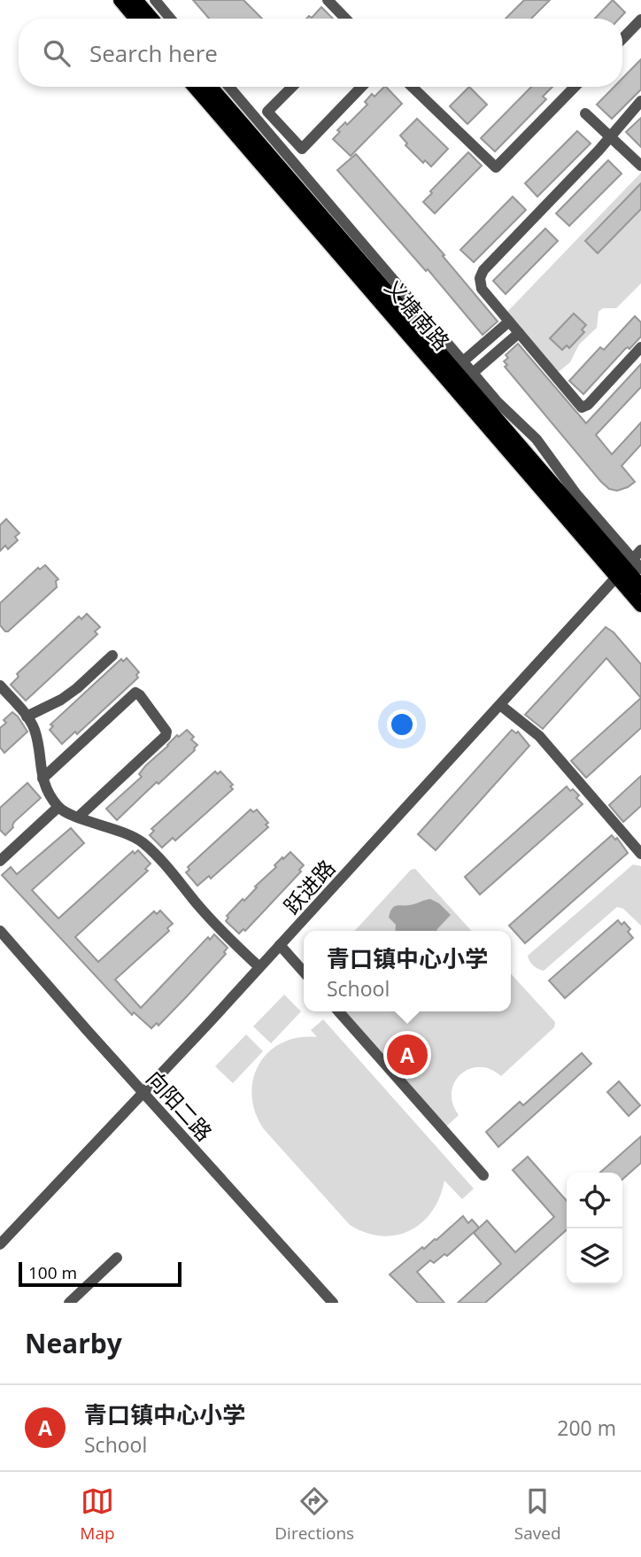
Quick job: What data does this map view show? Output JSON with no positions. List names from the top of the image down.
{
  "streets": {
    "main road": ["义塘南路"],
    "street": ["跃进路", "向阳二路"]
  },
  "crossings": [
    ["义塘南路", "跃进路"],
    ["跃进路", "向阳二路"]
  ],
  "scale_bar": "100 m",
  "page": {
    "search": "Search here",
    "popup": ["青口镇中心小学", "School"],
    "pins": "A",
    "scale": "100 m",
    "heading": "Nearby",
    "list": [
      {
        "mark": "A",
        "name": "青口镇中心小学",
        "note": "School",
        "value": "200 m"
      }
    ],
    "nav": ["Map", "Directions", "Saved"]
  }
}
